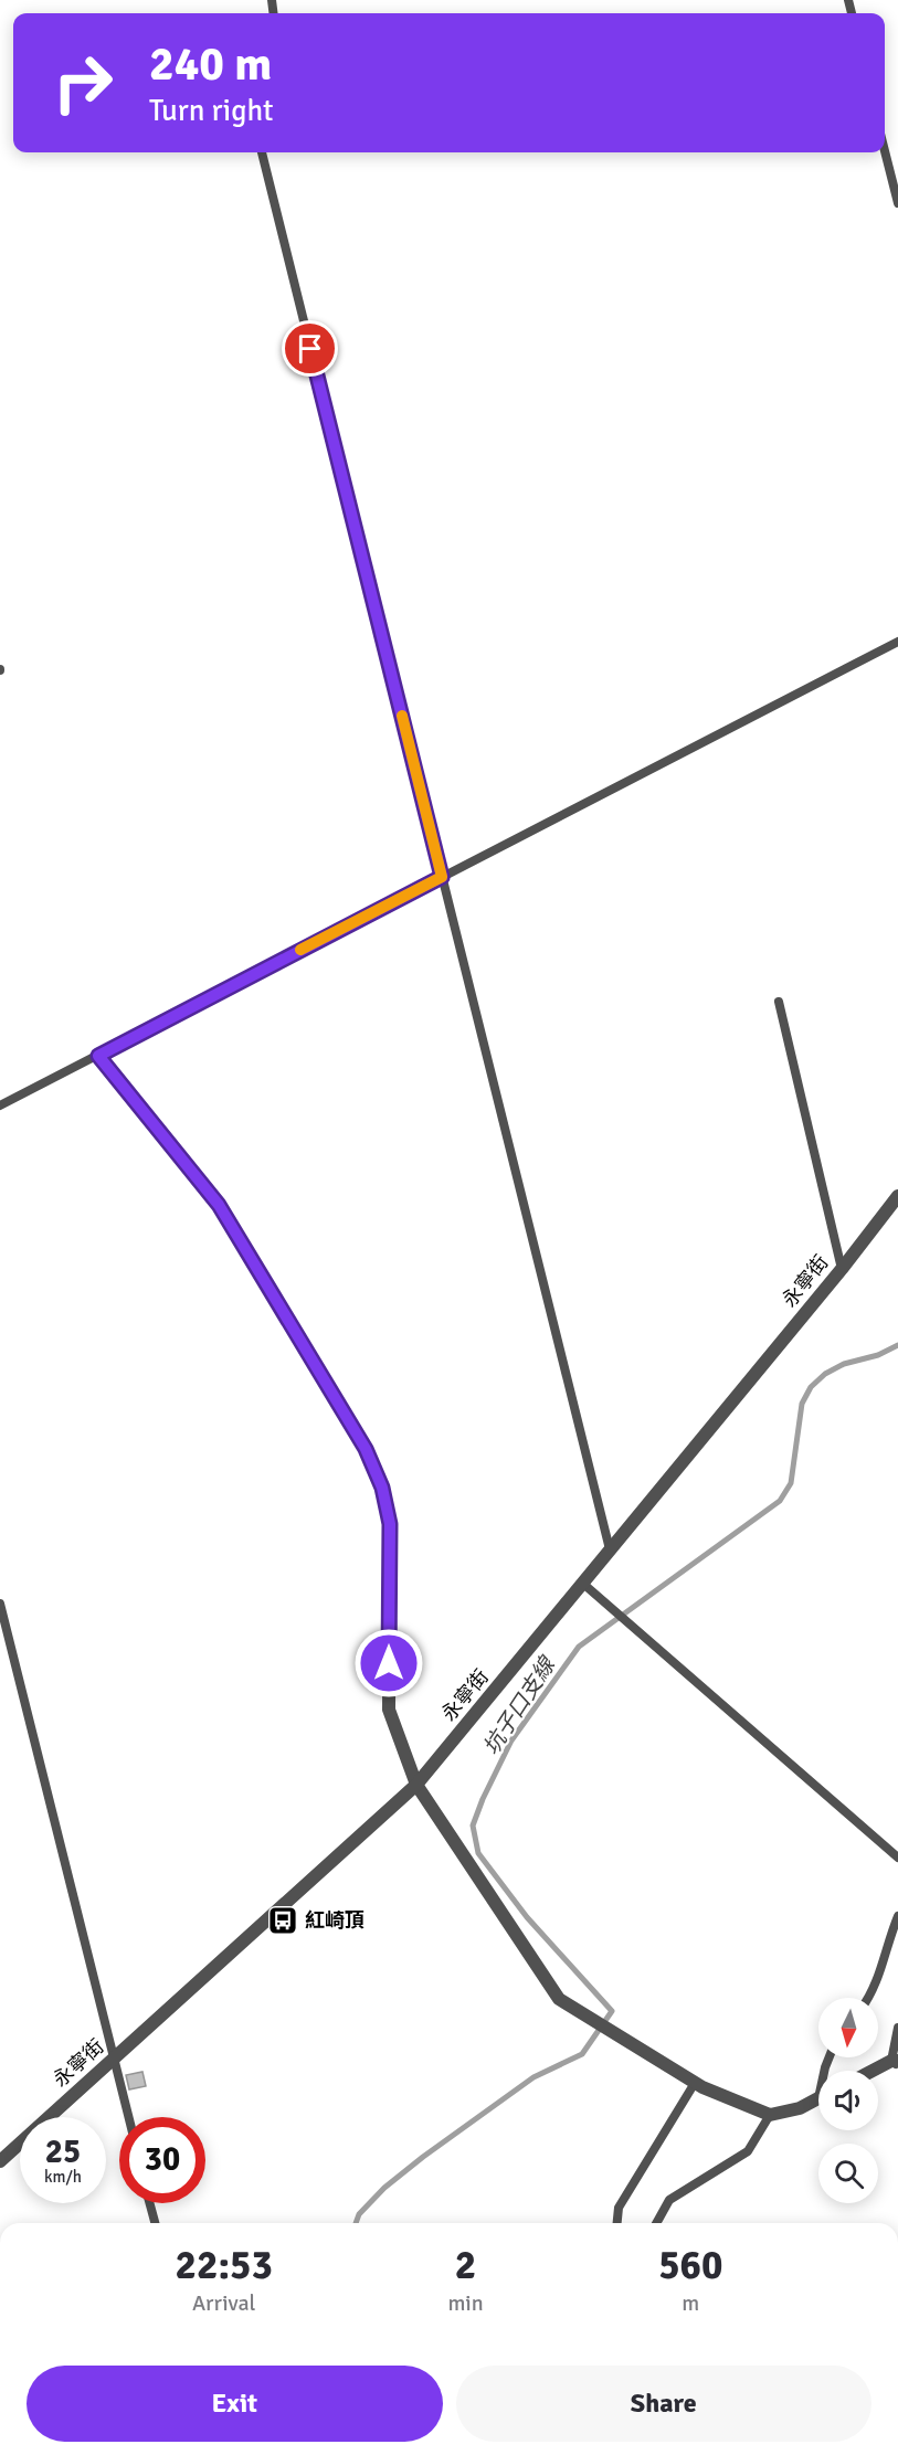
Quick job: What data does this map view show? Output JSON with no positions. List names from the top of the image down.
{
  "streets": {
    "street": ["永寧街"]
  },
  "water": ["坑子口支線"],
  "places": {
    "bus stop": ["紅崎頂"]
  },
  "north": "bottom",
  "page": {
    "turn": ["240 m", "Turn right"],
    "speed": "25 km/h",
    "limit": "30",
    "eta": [
      "22:53",
      "Arrival",
      "2",
      "min",
      "560",
      "m"
    ],
    "buttons": ["Exit", "Share"]
  }
}
